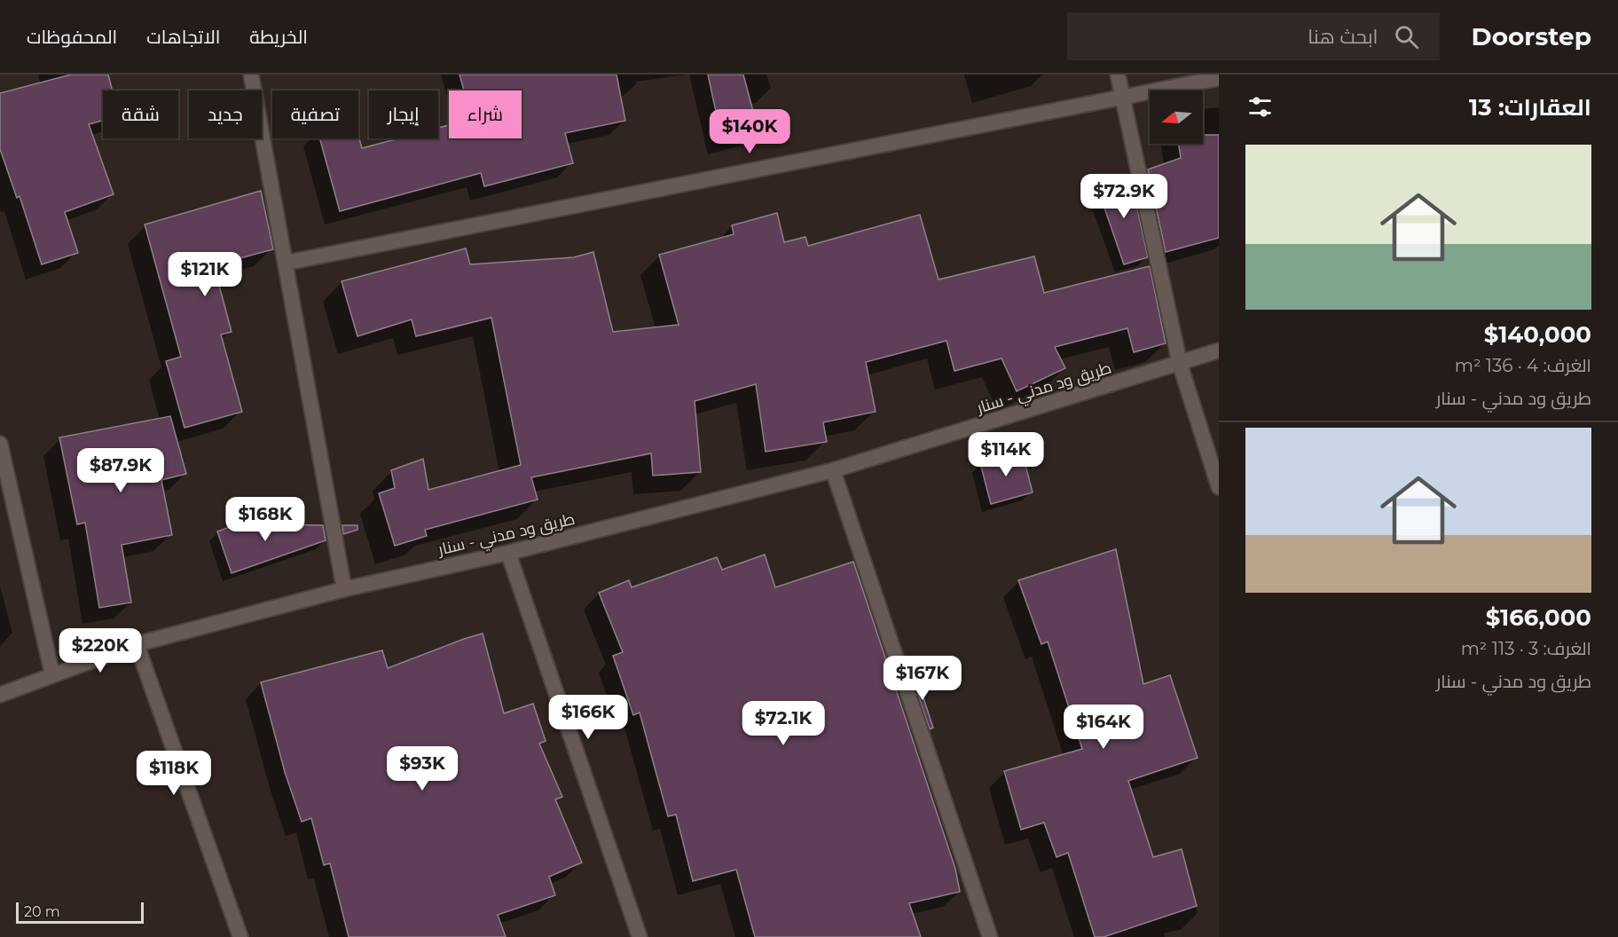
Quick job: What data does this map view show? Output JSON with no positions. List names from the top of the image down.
{
  "streets": {
    "street": ["طريق ود مدني - سنار"]
  },
  "scale_bar": "20 m",
  "north": "left",
  "page": {
    "header": "Doorstep",
    "search": "ابحث هنا",
    "nav": ["الخريطة", "الاتجاهات", "المحفوظات"],
    "heading": "العقارات: 13",
    "chip": [
      "شراء",
      "إيجار",
      "تصفية",
      "جديد",
      "شقة"
    ],
    "price": [
      "$140K",
      "$72.9K",
      "$121K",
      "$114K",
      "$87.9K",
      "$168K",
      "$220K",
      "$167K",
      "$166K",
      "$72.1K",
      "$164K",
      "$93K",
      "$118K"
    ],
    "list": [
      {
        "name": "$140,000",
        "note": "الغرف: 4 · 136 m² · طريق ود مدني - سنار"
      },
      {
        "name": "$166,000",
        "note": "الغرف: 3 · 113 m² · طريق ود مدني - سنار"
      }
    ],
    "scale": "20 m"
  }
}
